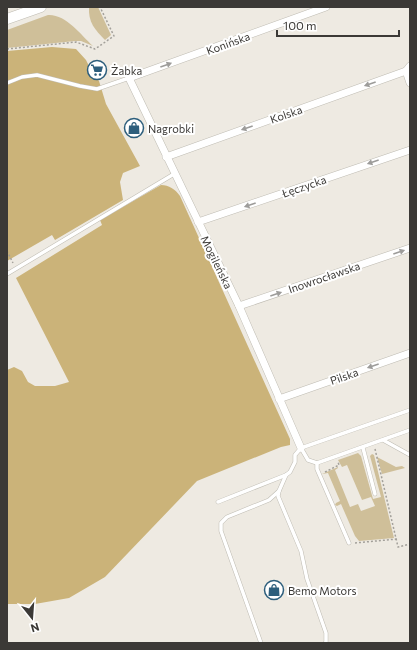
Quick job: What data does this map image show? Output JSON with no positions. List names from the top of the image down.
{
  "streets": {
    "street": [
      "Konińska",
      "Kolska",
      "Łęczycka",
      "Mogileńska",
      "Inowrocławska",
      "Pilska"
    ]
  },
  "crossings": [
    ["Konińska", "Mogileńska"],
    ["Kolska", "Mogileńska"],
    ["Łęczycka", "Mogileńska"],
    ["Mogileńska", "Inowrocławska"],
    ["Mogileńska", "Pilska"]
  ],
  "one_way": [
    "Konińska",
    "Kolska",
    "Łęczycka",
    "Inowrocławska",
    "Pilska"
  ],
  "places": {
    "supermarket": ["Żabka"],
    "shop": ["Nagrobki", "Bemo Motors"]
  },
  "scale_bar": "100 m",
  "north": "bottom"
}
